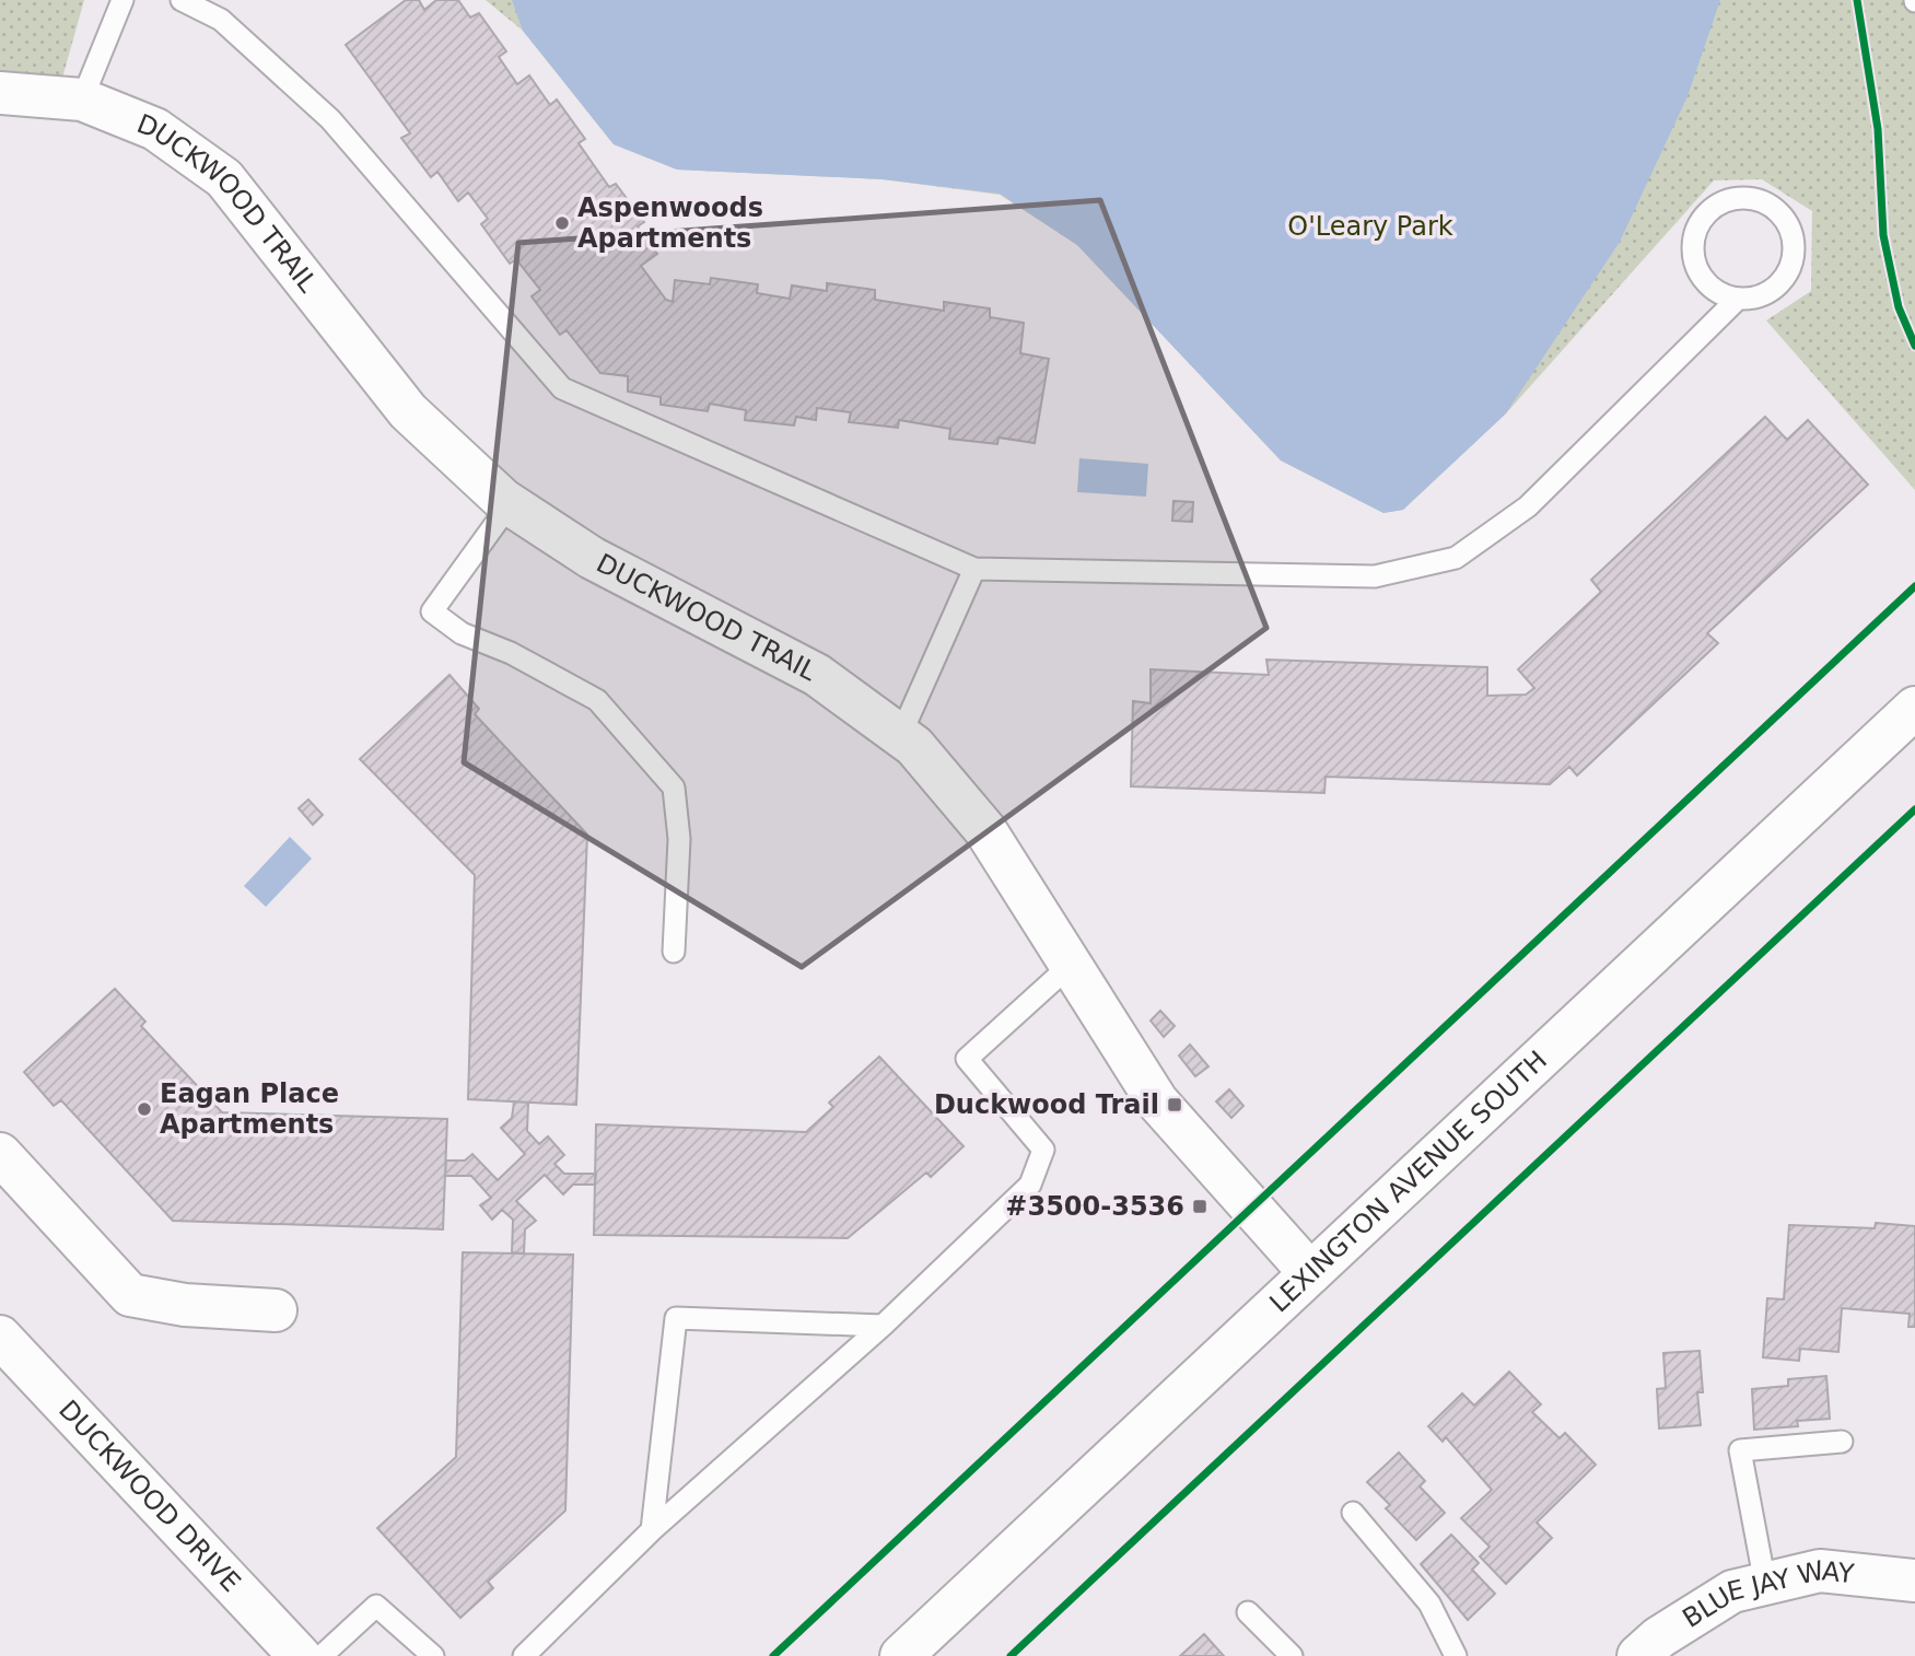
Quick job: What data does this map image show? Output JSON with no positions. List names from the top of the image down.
{
  "streets": {
    "street": [
      "DUCKWOOD TRAIL",
      "LEXINGTON AVENUE SOUTH",
      "DUCKWOOD DRIVE",
      "BLUE JAY WAY"
    ]
  },
  "crossings": [
    ["DUCKWOOD TRAIL", "LEXINGTON AVENUE SOUTH"]
  ],
  "parks": ["O'Leary Park"],
  "places": {
    "other": ["Aspenwoods Apartments", "Eagan Place Apartments"],
    "transit": ["Duckwood Trail", "#3500-3536"]
  }
}
